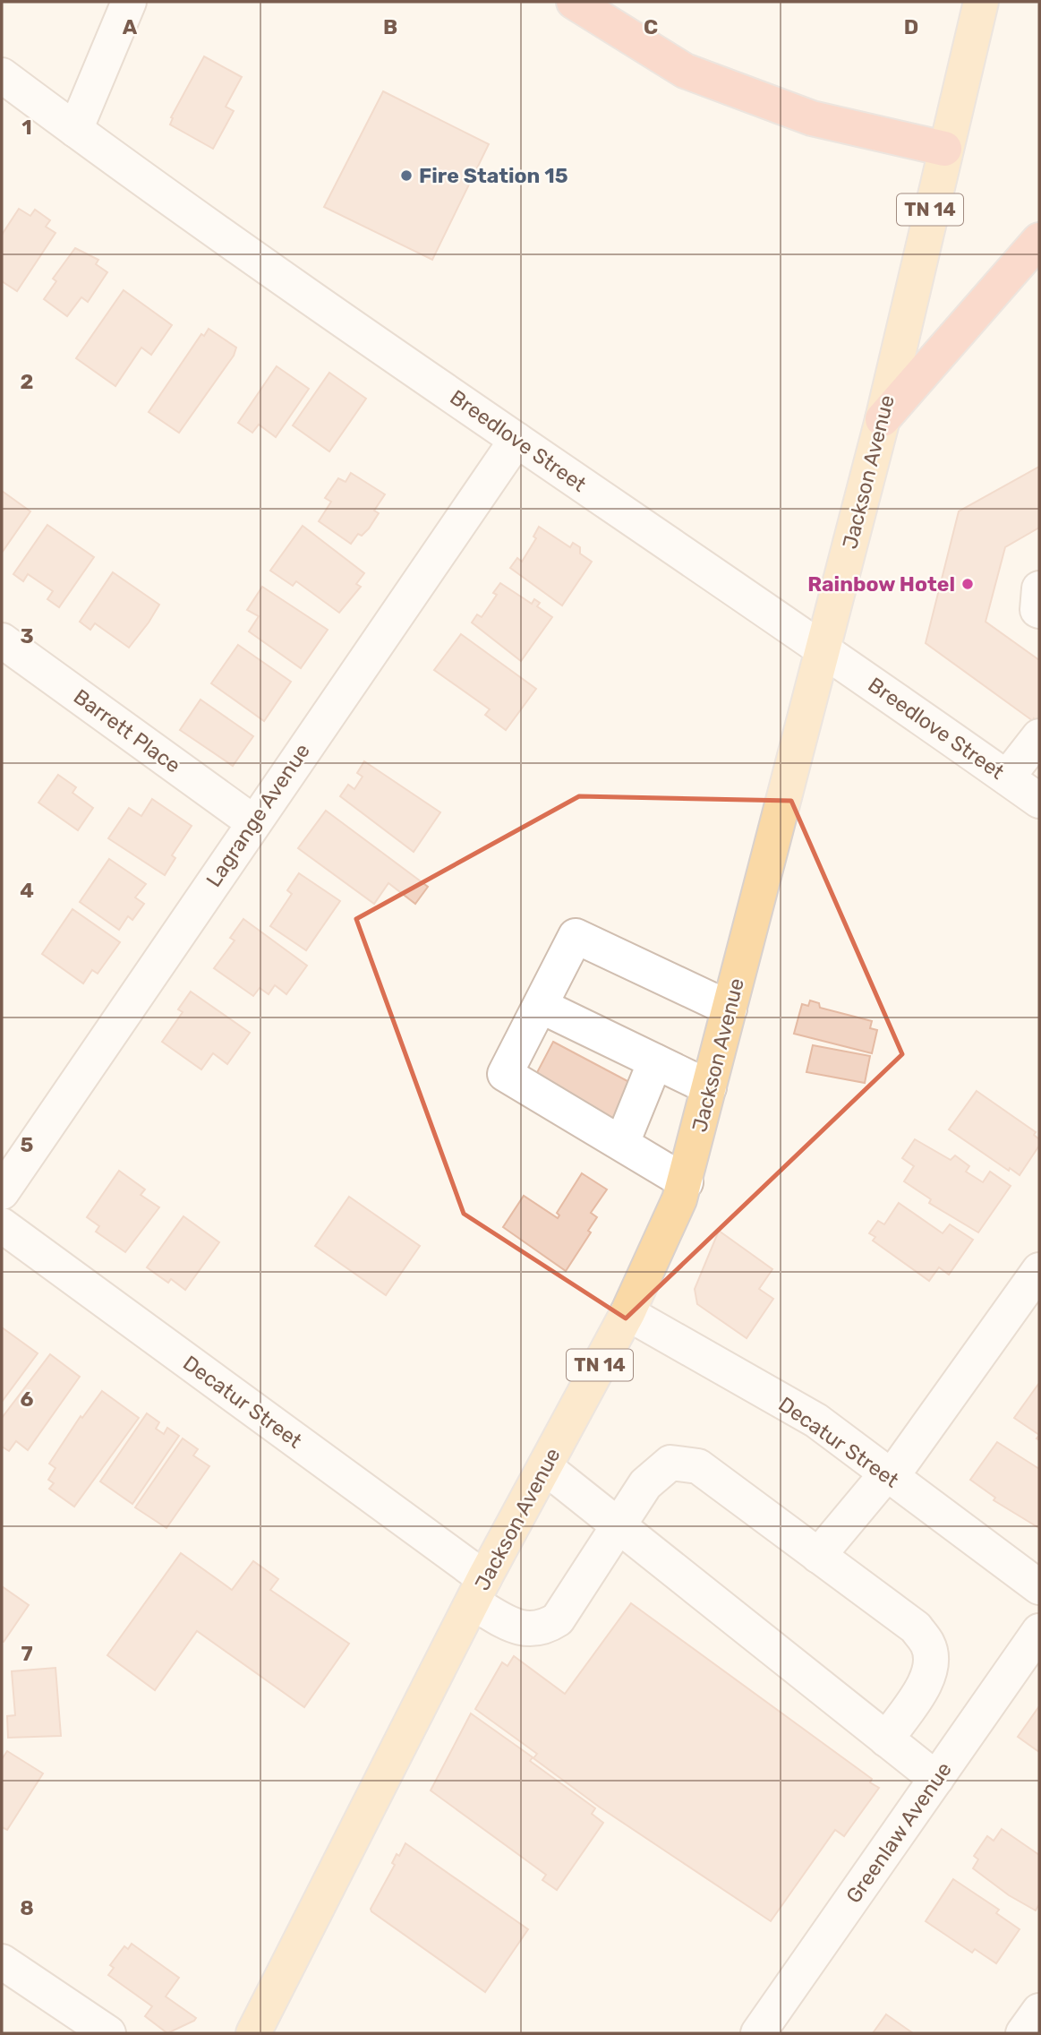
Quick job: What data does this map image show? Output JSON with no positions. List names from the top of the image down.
{
  "streets": {
    "main road": ["TN 14", "Jackson Avenue"],
    "street": [
      "Breedlove Street",
      "Barrett Place",
      "Lagrange Avenue",
      "Decatur Street",
      "Greenlaw Avenue"
    ]
  },
  "crossings": [
    ["Breedlove Street", "Jackson Avenue"],
    ["Breedlove Street", "Lagrange Avenue"],
    ["Jackson Avenue", "Decatur Street"],
    ["Barrett Place", "Lagrange Avenue"]
  ],
  "places": ["Fire Station 15", "Rainbow Hotel"],
  "grid": {
    "columns": [
      "A",
      "B",
      "C",
      "D"
    ],
    "rows": [
      "1",
      "2",
      "3",
      "4",
      "5",
      "6",
      "7",
      "8"
    ]
  }
}
